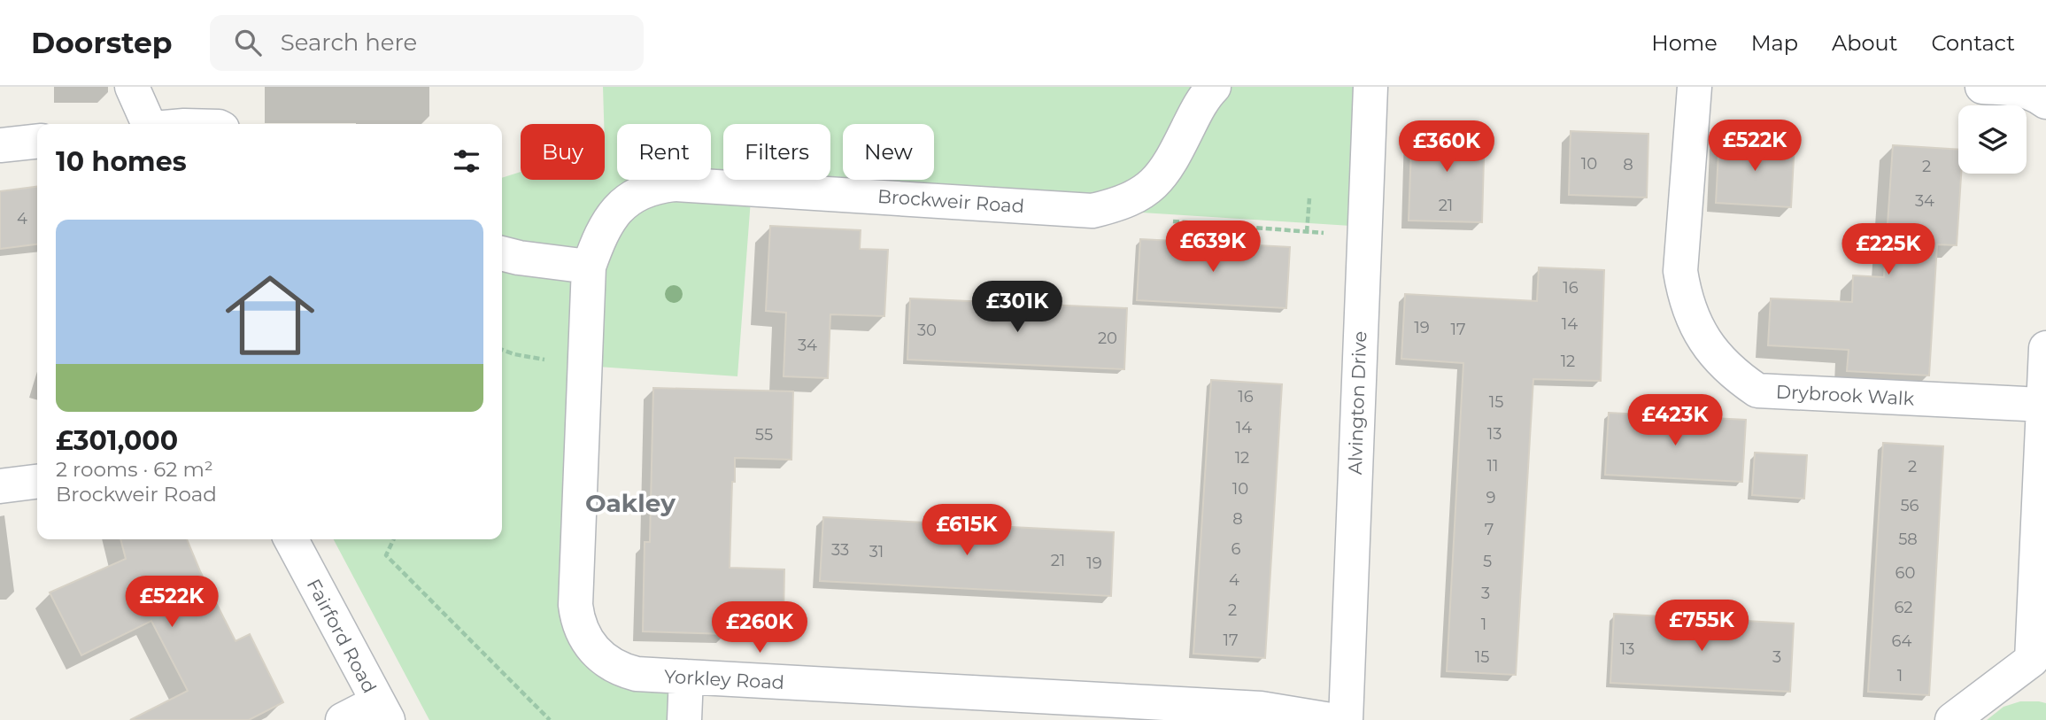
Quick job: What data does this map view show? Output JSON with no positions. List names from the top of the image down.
{
  "streets": {
    "street": [
      "Brockweir Road",
      "Drybrook Walk",
      "Alvington Drive",
      "Fairford Road",
      "Yorkley Road"
    ]
  },
  "crossings": [
    ["Brockweir Road", "Yorkley Road"]
  ],
  "districts": ["Oakley"],
  "house_numbers": [
    "10",
    "8",
    "2",
    "34",
    "21",
    "4",
    "16",
    "14",
    "19",
    "17",
    "30",
    "20",
    "34",
    "12",
    "16",
    "15",
    "14",
    "13",
    "55",
    "12",
    "11",
    "2",
    "10",
    "9",
    "56",
    "8",
    "7",
    "58",
    "6",
    "33",
    "31",
    "21",
    "5",
    "19",
    "60",
    "4",
    "3",
    "62",
    "2",
    "1",
    "17",
    "64",
    "13",
    "15",
    "3",
    "1"
  ],
  "page": {
    "header": "Doorstep",
    "search": "Search here",
    "nav": [
      "Home",
      "Map",
      "About",
      "Contact"
    ],
    "price": [
      "£522K",
      "£360K",
      "£639K",
      "£225K",
      "£301K",
      "£423K",
      "£615K",
      "£522K",
      "£755K",
      "£260K"
    ],
    "chip": [
      "Buy",
      "Rent",
      "Filters",
      "New"
    ],
    "heading": "10 homes",
    "list": [
      {
        "name": "£301,000",
        "note": "2 rooms · 62 m² · Brockweir Road"
      }
    ]
  }
}
